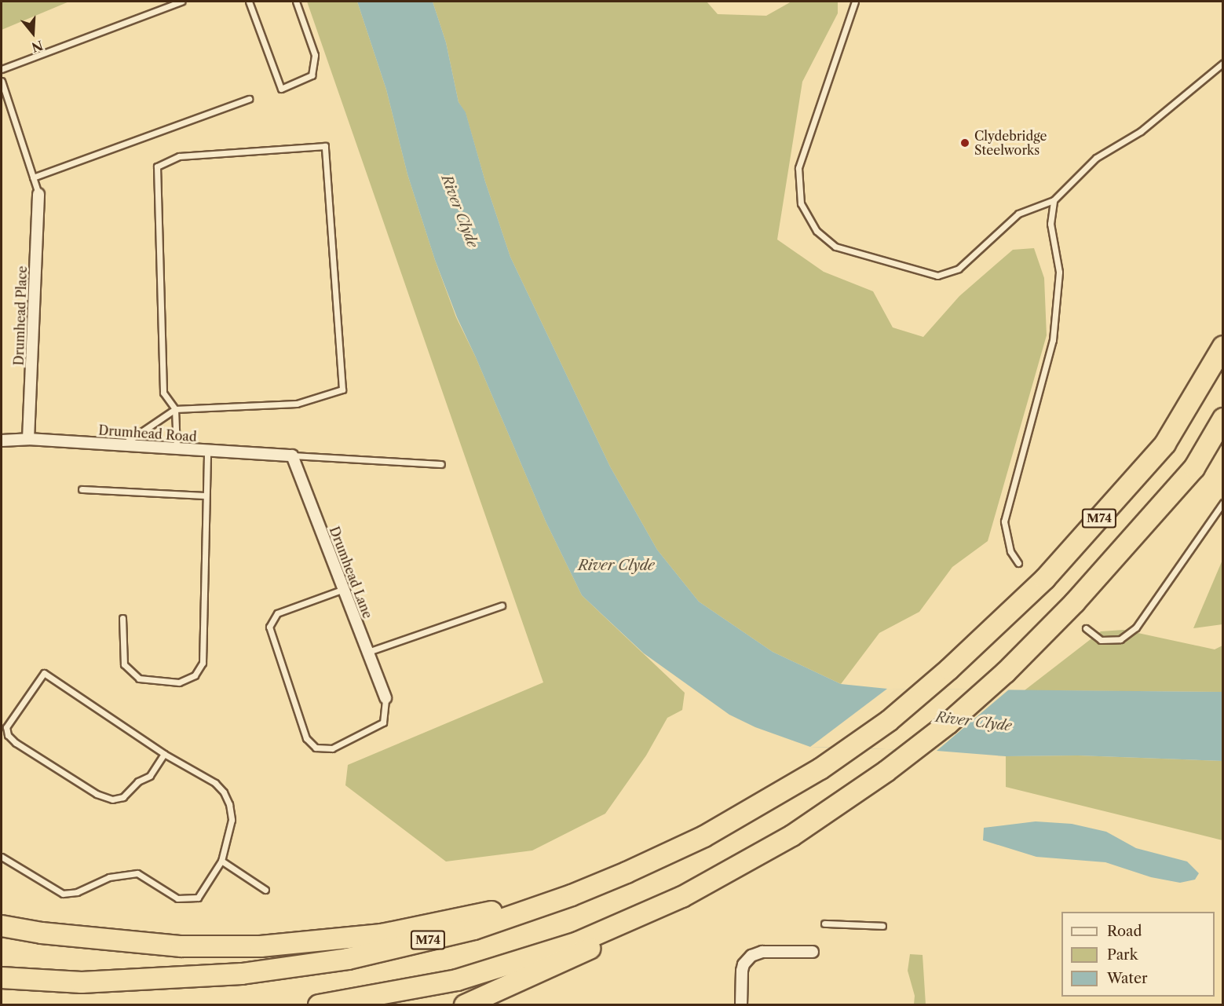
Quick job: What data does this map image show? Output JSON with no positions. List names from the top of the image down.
{
  "streets": {
    "highway": ["M74"],
    "street": ["Drumhead Place", "Drumhead Road", "Drumhead Lane"]
  },
  "crossings": [
    ["Drumhead Place", "Drumhead Road"],
    ["Drumhead Road", "Drumhead Lane"]
  ],
  "water": ["River Clyde"],
  "places": ["Clydebridge Steelworks"],
  "legend": ["Road", "Park", "Water"],
  "north": "bottom"
}
